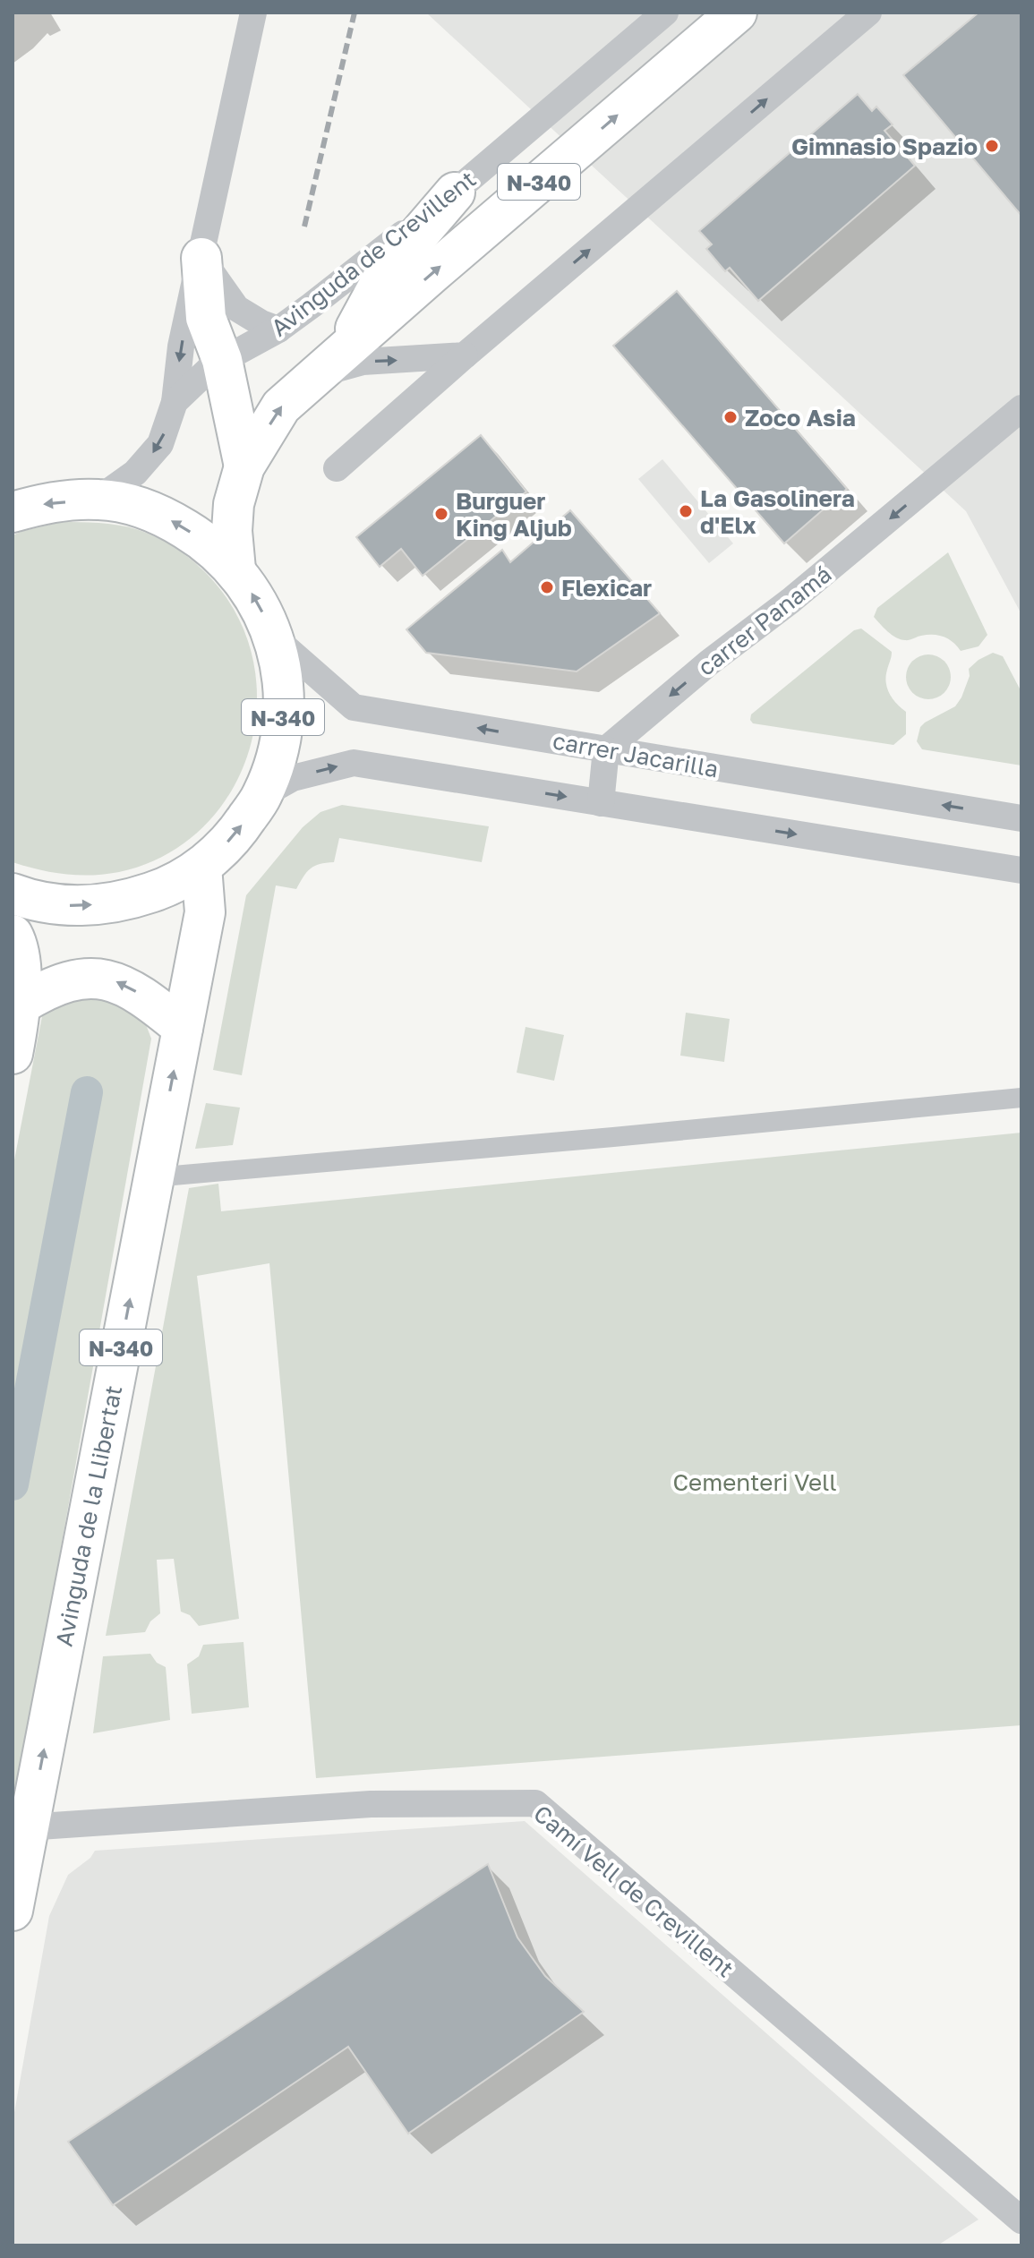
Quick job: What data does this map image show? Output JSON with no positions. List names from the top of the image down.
{
  "streets": {
    "highway": ["N-340", "Avinguda de Crevillent", "Avinguda de la Llibertat"],
    "street": ["carrer Panamá", "carrer Jacarilla", "Camí Vell de Crevillent"]
  },
  "crossings": [
    ["N-340", "Avinguda de Crevillent"],
    ["N-340", "carrer Jacarilla"],
    ["N-340", "Avinguda de la Llibertat"],
    ["carrer Panamá", "carrer Jacarilla"],
    ["Avinguda de la Llibertat", "Camí Vell de Crevillent"]
  ],
  "one_way": ["carrer Panamá", "Avinguda de la Llibertat"],
  "parks": ["Cementeri Vell"],
  "places": [
    "Gimnasio Spazio",
    "Zoco Asia",
    "La Gasolinera d'Elx",
    "Burguer King Aljub",
    "Flexicar"
  ]
}
